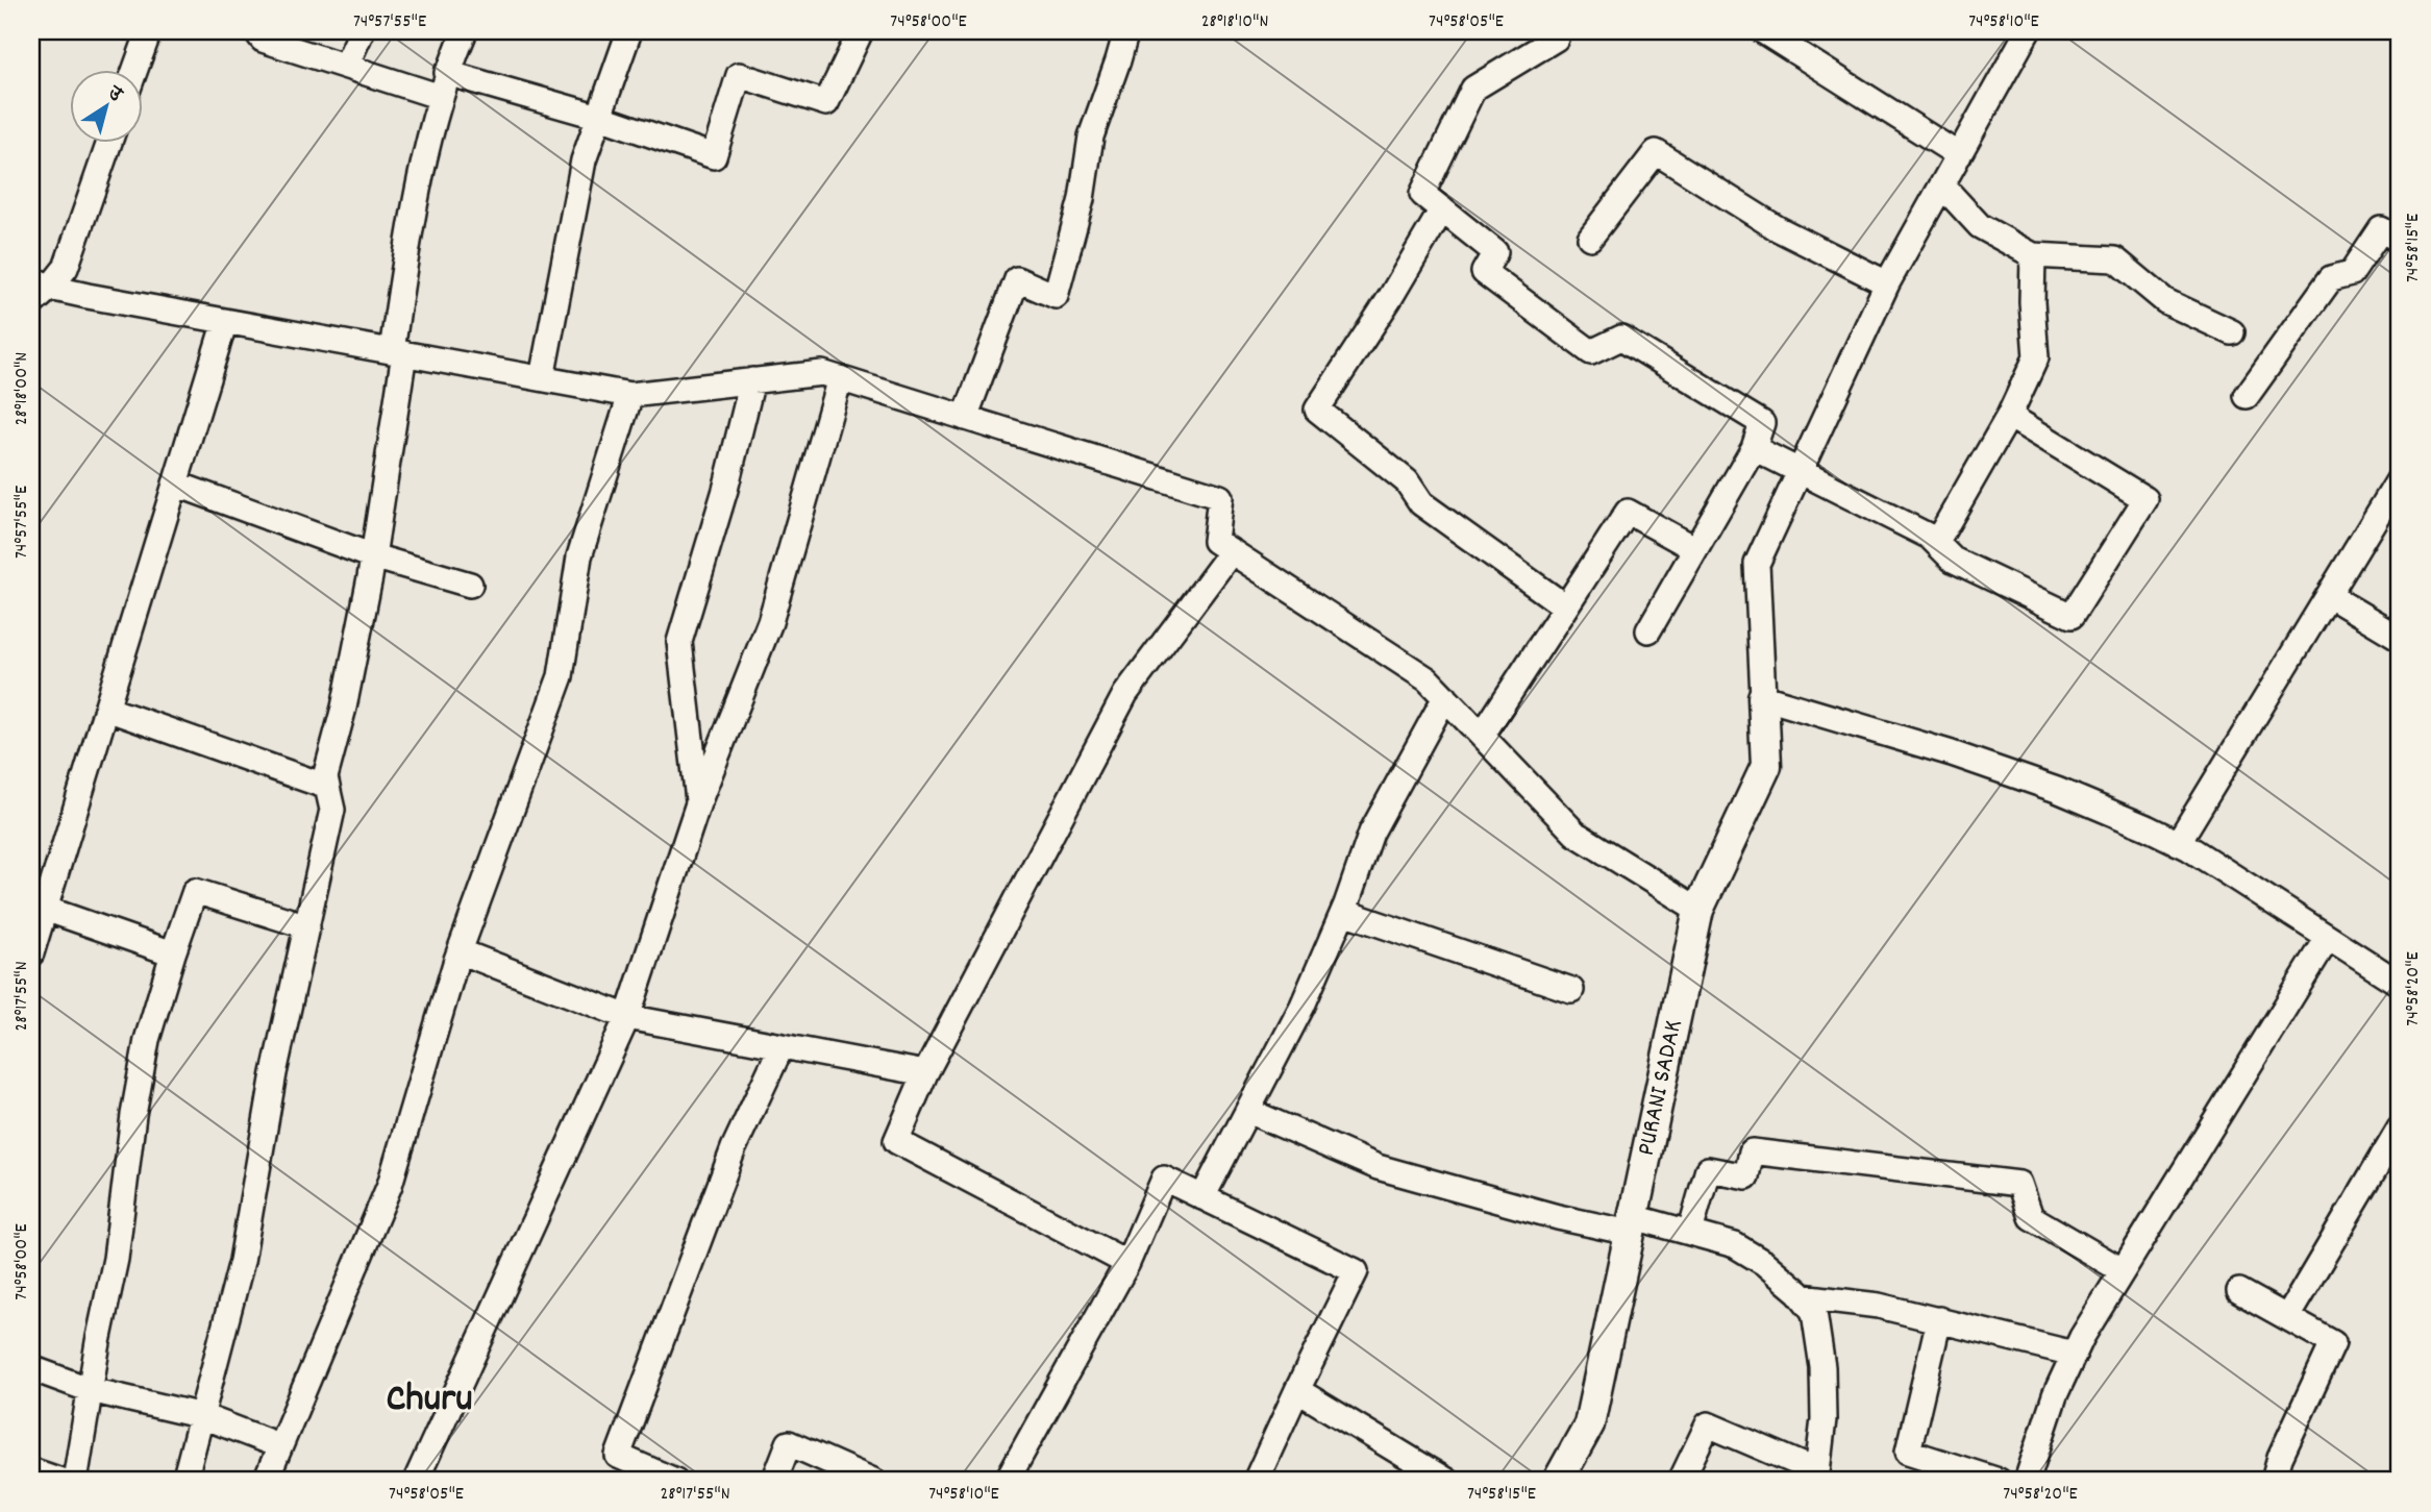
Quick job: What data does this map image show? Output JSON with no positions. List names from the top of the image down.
{
  "streets": {
    "main road": ["PURANI SADAK"]
  },
  "districts": ["Churu"],
  "north": "top right",
  "coordinates": [
    "74°57'55\"E",
    "74°58'00\"E",
    "28°18'10\"N",
    "74°58'05\"E",
    "74°58'10\"E",
    "74°58'15\"E",
    "28°18'00\"N",
    "74°58'20\"E",
    "28°17'55\"N"
  ]
}
